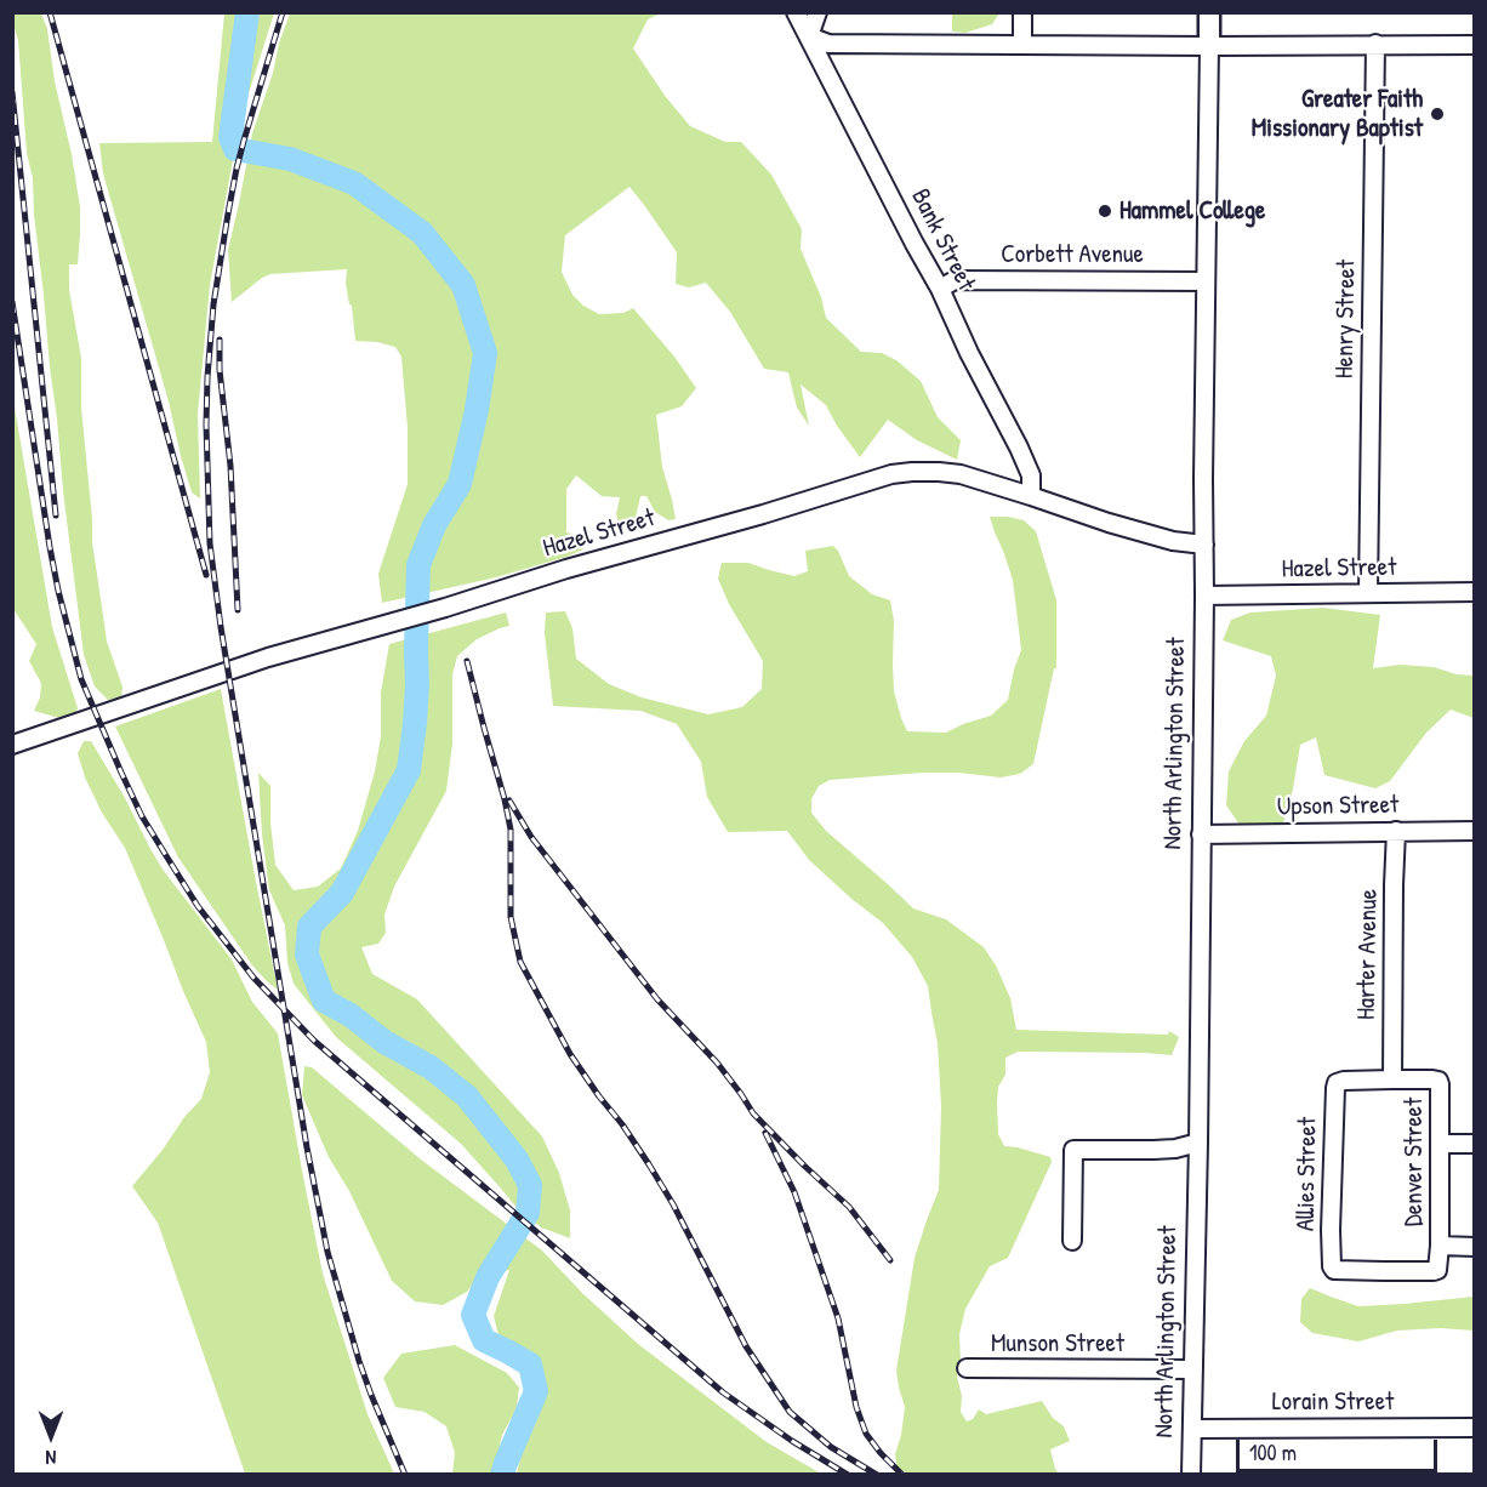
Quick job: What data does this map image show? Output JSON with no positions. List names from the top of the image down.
{
  "streets": {
    "main road": ["North Arlington Street"],
    "street": [
      "Bank Street",
      "Corbett Avenue",
      "Henry Street",
      "Hazel Street",
      "Upson Street",
      "Harter Avenue",
      "Denver Street",
      "Allies Street",
      "Munson Street",
      "Lorain Street"
    ]
  },
  "crossings": [
    ["Bank Street", "Corbett Avenue"],
    ["Bank Street", "Hazel Street"],
    ["Corbett Avenue", "North Arlington Street"],
    ["Henry Street", "Hazel Street"],
    ["Hazel Street", "North Arlington Street"],
    ["North Arlington Street", "Upson Street"],
    ["North Arlington Street", "Munson Street"],
    ["North Arlington Street", "Lorain Street"],
    ["Upson Street", "Harter Avenue"],
    ["Harter Avenue", "Denver Street"],
    ["Harter Avenue", "Allies Street"],
    ["Denver Street", "Allies Street"]
  ],
  "places": ["Greater Faith Missionary Baptist", "Hammel College"],
  "scale_bar": "100 m",
  "north": "bottom"
}
